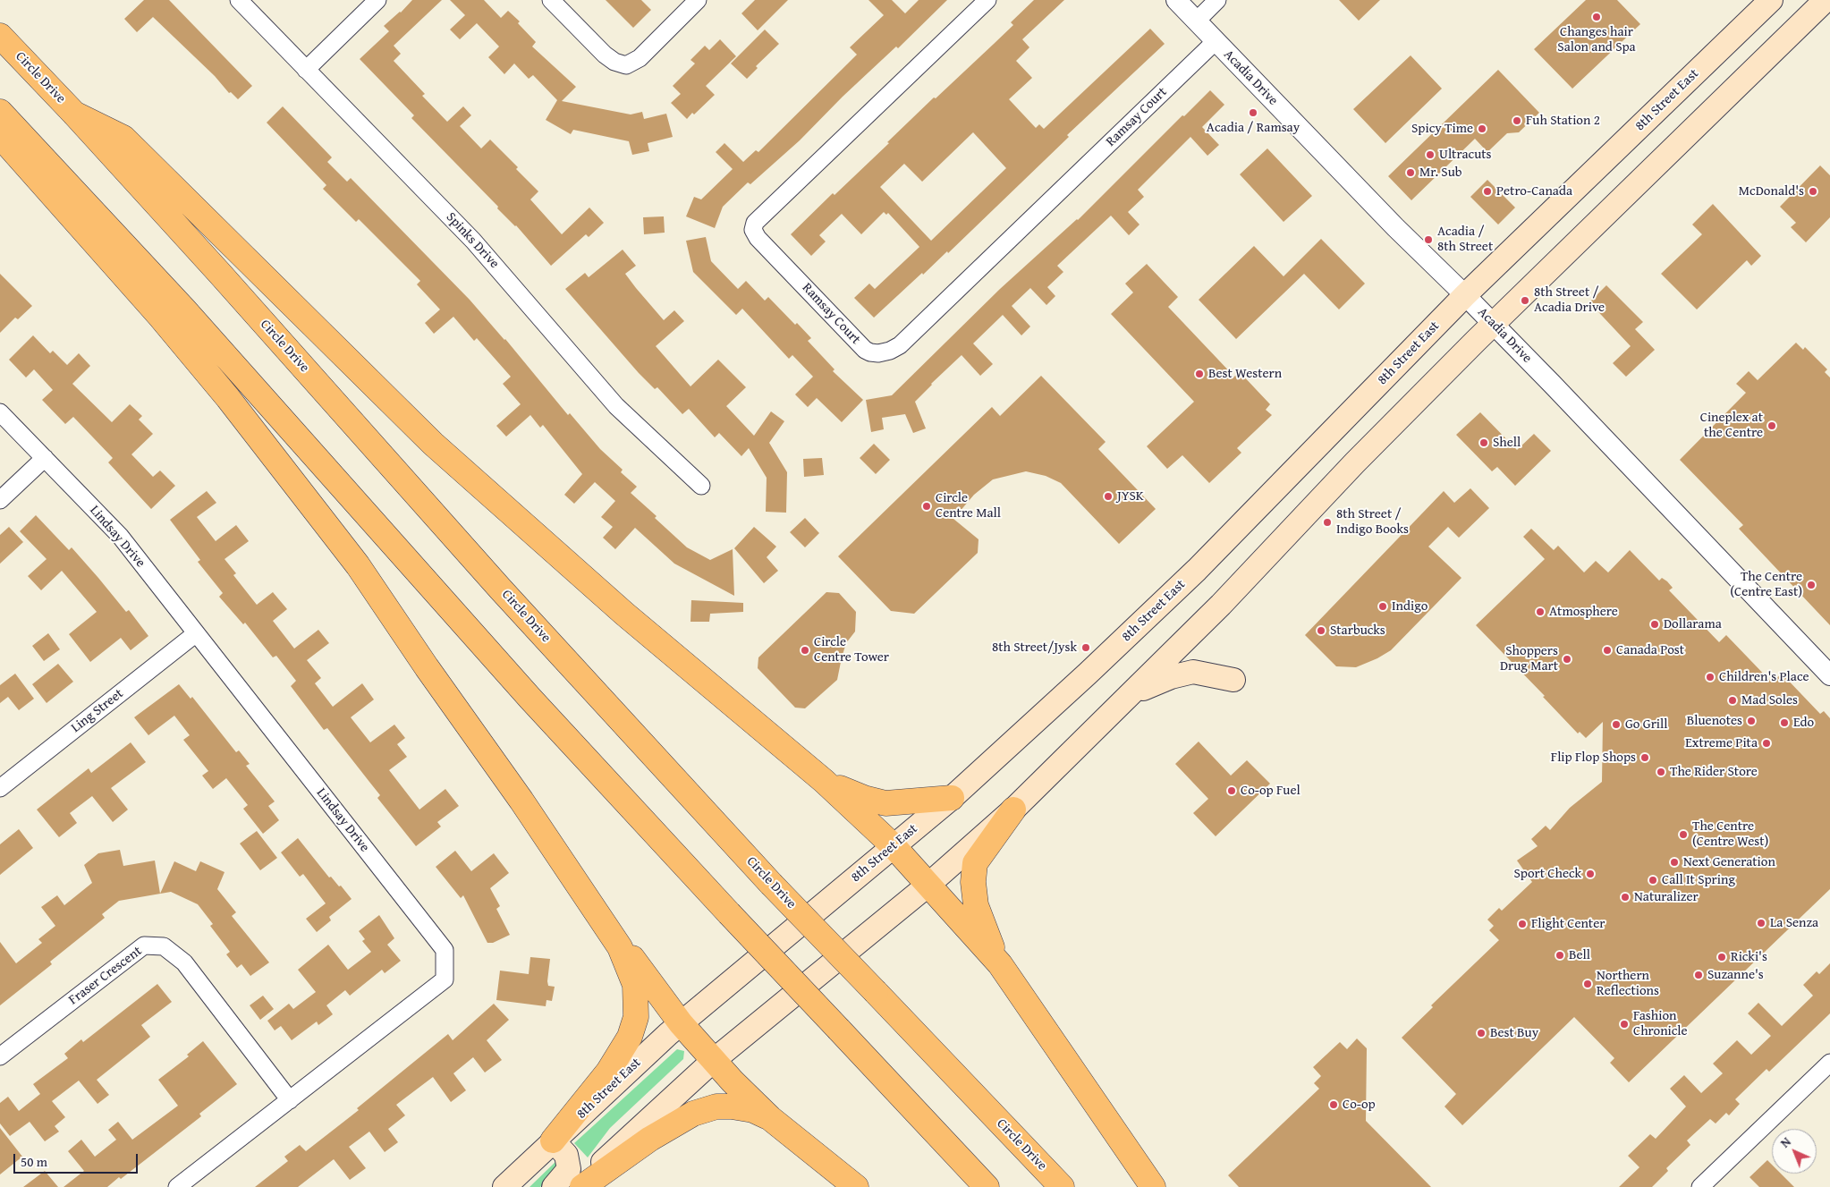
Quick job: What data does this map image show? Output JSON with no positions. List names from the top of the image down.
{
  "streets": {
    "highway": ["Circle Drive"],
    "main road": ["8th Street East"],
    "street": [
      "Acadia Drive",
      "Ramsay Court",
      "Spinks Drive",
      "Lindsay Drive",
      "Ling Street",
      "Fraser Crescent"
    ]
  },
  "crossings": [
    ["Acadia Drive", "8th Street East"],
    ["Acadia Drive", "Ramsay Court"],
    ["Lindsay Drive", "Ling Street"],
    ["Lindsay Drive", "Fraser Crescent"]
  ],
  "places": [
    "Changes hair Salon and Spa",
    "Acadia / Ramsay",
    "Fuh Station 2",
    "Spicy Time",
    "Ultracuts",
    "Mr. Sub",
    "Petro-Canada",
    "McDonald's",
    "Acadia / 8th Street",
    "8th Street / Acadia Drive",
    "Best Western",
    "Cineplex at the Centre",
    "Shell",
    "JYSK",
    "Circle Centre Mall",
    "8th Street / Indigo Books",
    "The Centre (Centre East)",
    "Indigo",
    "Atmosphere",
    "Dollarama",
    "Starbucks",
    "8th Street/Jysk",
    "Circle Centre Tower",
    "Canada Post",
    "Shoppers Drug Mart",
    "Children's Place",
    "Mad Soles",
    "Bluenotes",
    "Edo",
    "Go Grill",
    "Extreme Pita",
    "Flip Flop Shops",
    "The Rider Store",
    "Co-op Fuel",
    "The Centre (Centre West)",
    "Next Generation",
    "Sport Check",
    "Call It Spring",
    "Naturalizer",
    "La Senza",
    "Flight Center",
    "Bell",
    "Ricki's",
    "Suzanne's",
    "Northern Reflections",
    "Fashion Chronicle",
    "Best Buy",
    "Co-op"
  ],
  "scale_bar": "50 m",
  "north": "top left"
}
